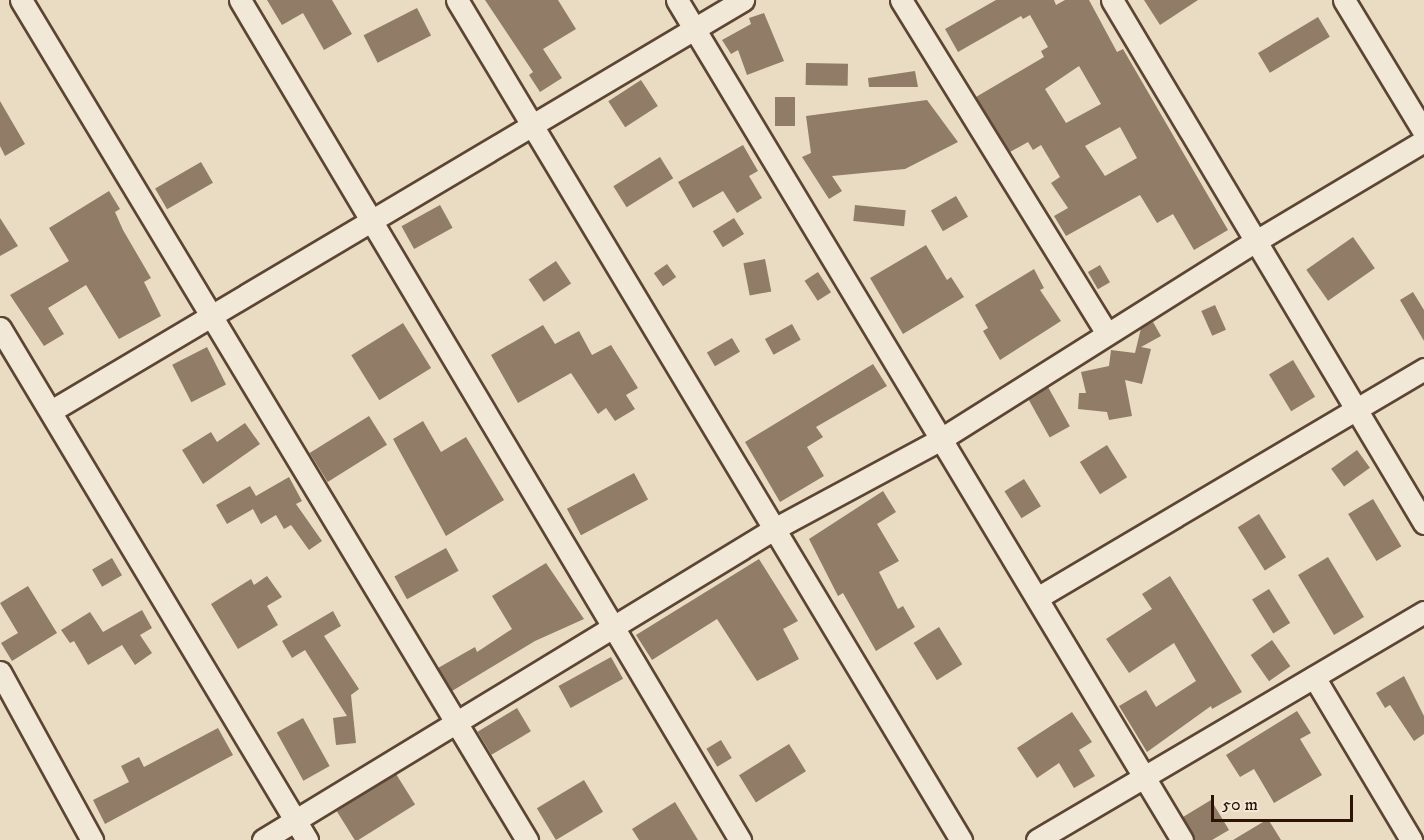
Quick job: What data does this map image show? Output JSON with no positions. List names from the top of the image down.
{
  "scale_bar": "50 m"
}
